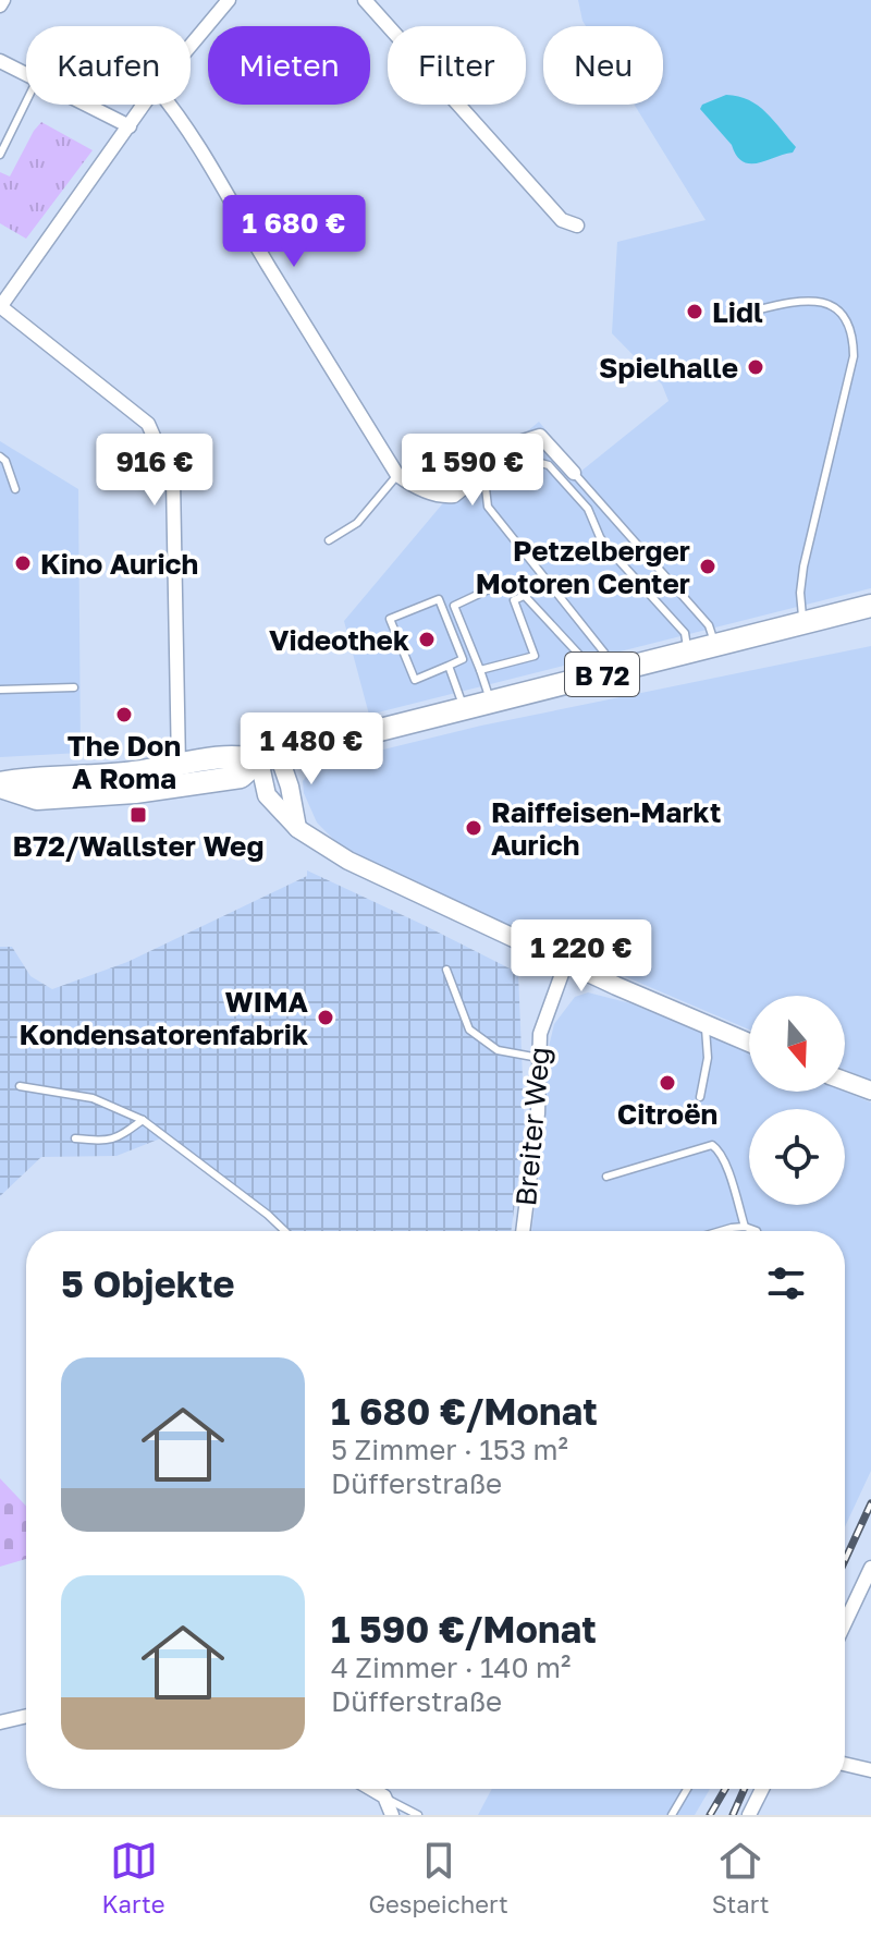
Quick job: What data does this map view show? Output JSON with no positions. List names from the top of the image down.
{
  "streets": {
    "main road": ["B 72"],
    "street": ["Breiter Weg"]
  },
  "places": {
    "other": [
      "Lidl",
      "Spielhalle",
      "Kino Aurich",
      "Petzelberger Motoren Center",
      "Videothek",
      "The Don A Roma",
      "Raiffeisen-Markt Aurich",
      "WIMA Kondensatorenfabrik",
      "Citroën"
    ],
    "transit": ["B72/Wallster Weg"]
  },
  "north": "bottom",
  "page": {
    "chip": [
      "Kaufen",
      "Mieten",
      "Filter",
      "Neu"
    ],
    "price": [
      "1 680 €",
      "916 €",
      "1 590 €",
      "1 480 €",
      "1 220 €"
    ],
    "heading": "5 Objekte",
    "list": [
      {
        "name": "1 680 €/Monat",
        "note": "5 Zimmer · 153 m² · Düfferstraße"
      },
      {
        "name": "1 590 €/Monat",
        "note": "4 Zimmer · 140 m² · Düfferstraße"
      }
    ],
    "tabs": ["Karte", "Gespeichert", "Start"]
  }
}
